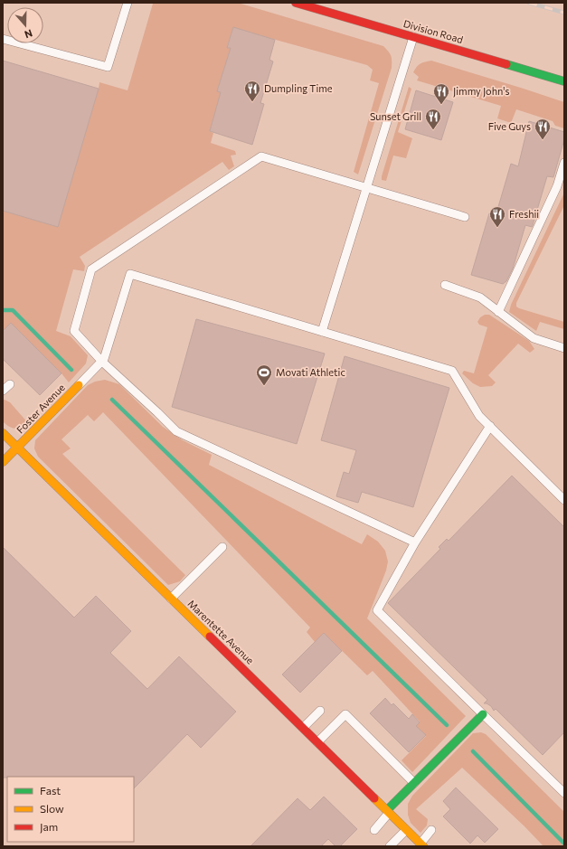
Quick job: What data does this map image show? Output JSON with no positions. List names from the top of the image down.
{
  "streets": {
    "street": ["Division Road", "Foster Avenue", "Marentette Avenue"]
  },
  "crossings": [
    ["Foster Avenue", "Marentette Avenue"]
  ],
  "places": {
    "restaurant": [
      "Dumpling Time",
      "Jimmy John's",
      "Sunset Grill",
      "Five Guys",
      "Freshii"
    ],
    "sports": ["Movati Athletic"]
  },
  "legend": ["Fast", "Slow", "Jam"],
  "north": "bottom"
}
